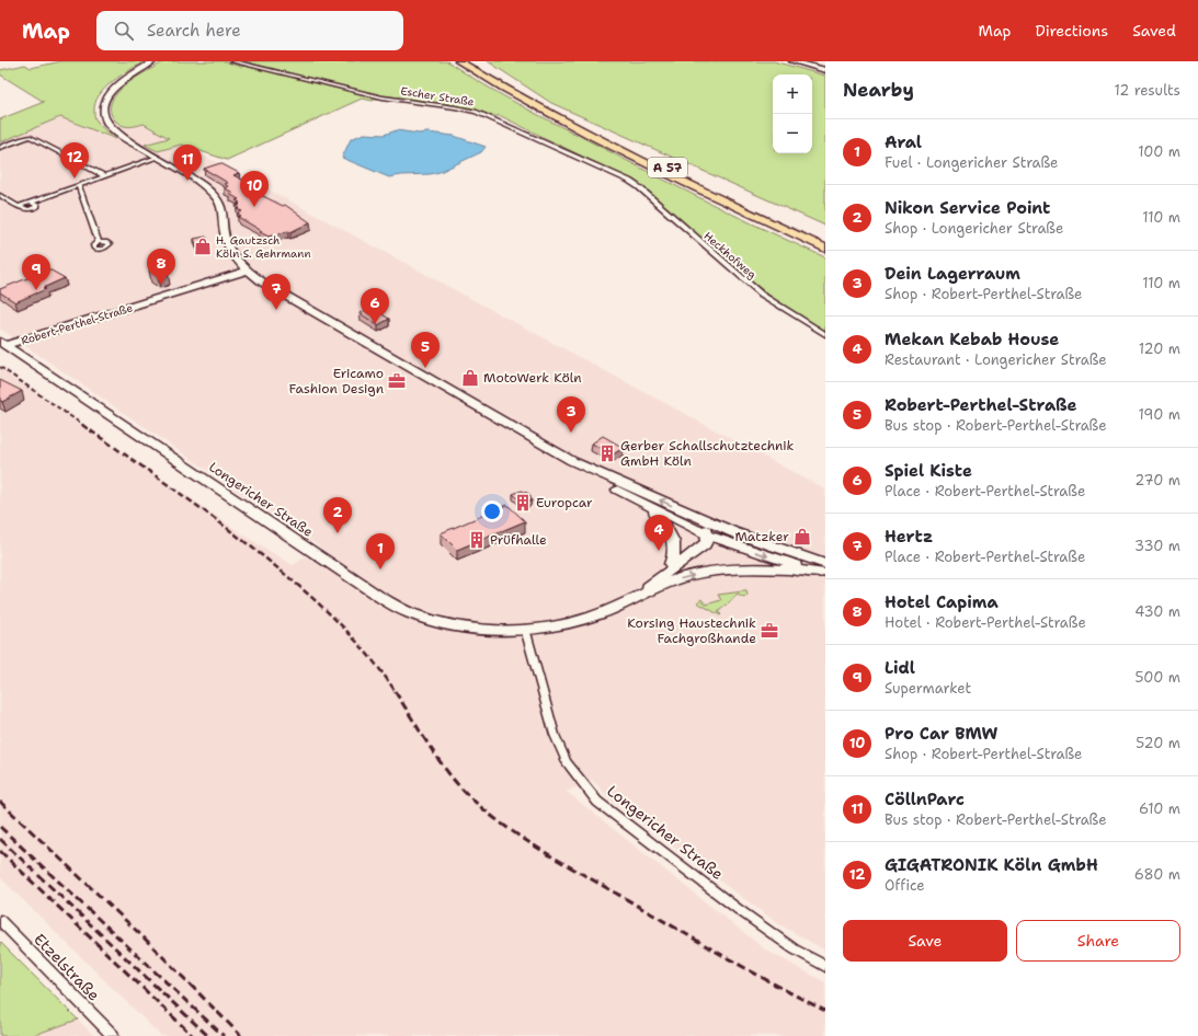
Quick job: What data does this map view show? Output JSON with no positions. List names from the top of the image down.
{
  "streets": {
    "highway": ["A 57"],
    "street": [
      "Escher Straße",
      "Heckhofweg",
      "Robert-Perthel-Straße",
      "Longericher Straße",
      "Etzelstraße"
    ]
  },
  "crossings": [
    ["Escher Straße", "Heckhofweg"],
    ["Robert-Perthel-Straße", "Longericher Straße"]
  ],
  "places": {
    "shop": ["H. Gautzsch Köln S. Gehrmann", "MotoWerk Köln", "Matzker"],
    "office": ["Ericamo Fashion Design", "Korsing Haustechnik Fachgroßhande"],
    "building": ["Gerber Schallschutztechnik GmbH Köln", "Europcar", "Prüfhalle"]
  },
  "page": {
    "header": "Map",
    "search": "Search here",
    "nav": ["Map", "Directions", "Saved"],
    "heading": ["Nearby", "12 results"],
    "map_buttons": ["+", "−"],
    "list": [
      {
        "mark": "1",
        "name": "Aral",
        "note": "Fuel · Longericher Straße",
        "value": "100 m"
      },
      {
        "mark": "2",
        "name": "Nikon Service Point",
        "note": "Shop · Longericher Straße",
        "value": "110 m"
      },
      {
        "mark": "3",
        "name": "Dein Lagerraum",
        "note": "Shop · Robert-Perthel-Straße",
        "value": "110 m"
      },
      {
        "mark": "4",
        "name": "Mekan Kebab House",
        "note": "Restaurant · Longericher Straße",
        "value": "120 m"
      },
      {
        "mark": "5",
        "name": "Robert-Perthel-Straße",
        "note": "Bus stop · Robert-Perthel-Straße",
        "value": "190 m"
      },
      {
        "mark": "6",
        "name": "Spiel Kiste",
        "note": "Place · Robert-Perthel-Straße",
        "value": "270 m"
      },
      {
        "mark": "7",
        "name": "Hertz",
        "note": "Place · Robert-Perthel-Straße",
        "value": "330 m"
      },
      {
        "mark": "8",
        "name": "Hotel Capima",
        "note": "Hotel · Robert-Perthel-Straße",
        "value": "430 m"
      },
      {
        "mark": "9",
        "name": "Lidl",
        "note": "Supermarket",
        "value": "500 m"
      },
      {
        "mark": "10",
        "name": "Pro Car BMW",
        "note": "Shop · Robert-Perthel-Straße",
        "value": "520 m"
      },
      {
        "mark": "11",
        "name": "CöllnParc",
        "note": "Bus stop · Robert-Perthel-Straße",
        "value": "610 m"
      },
      {
        "mark": "12",
        "name": "GIGATRONIK Köln GmbH",
        "note": "Office",
        "value": "680 m"
      }
    ],
    "pins": [
      "12",
      "11",
      "10",
      "8",
      "9",
      "7",
      "6",
      "5",
      "3",
      "2",
      "4",
      "1"
    ],
    "buttons": ["Save", "Share"]
  }
}
